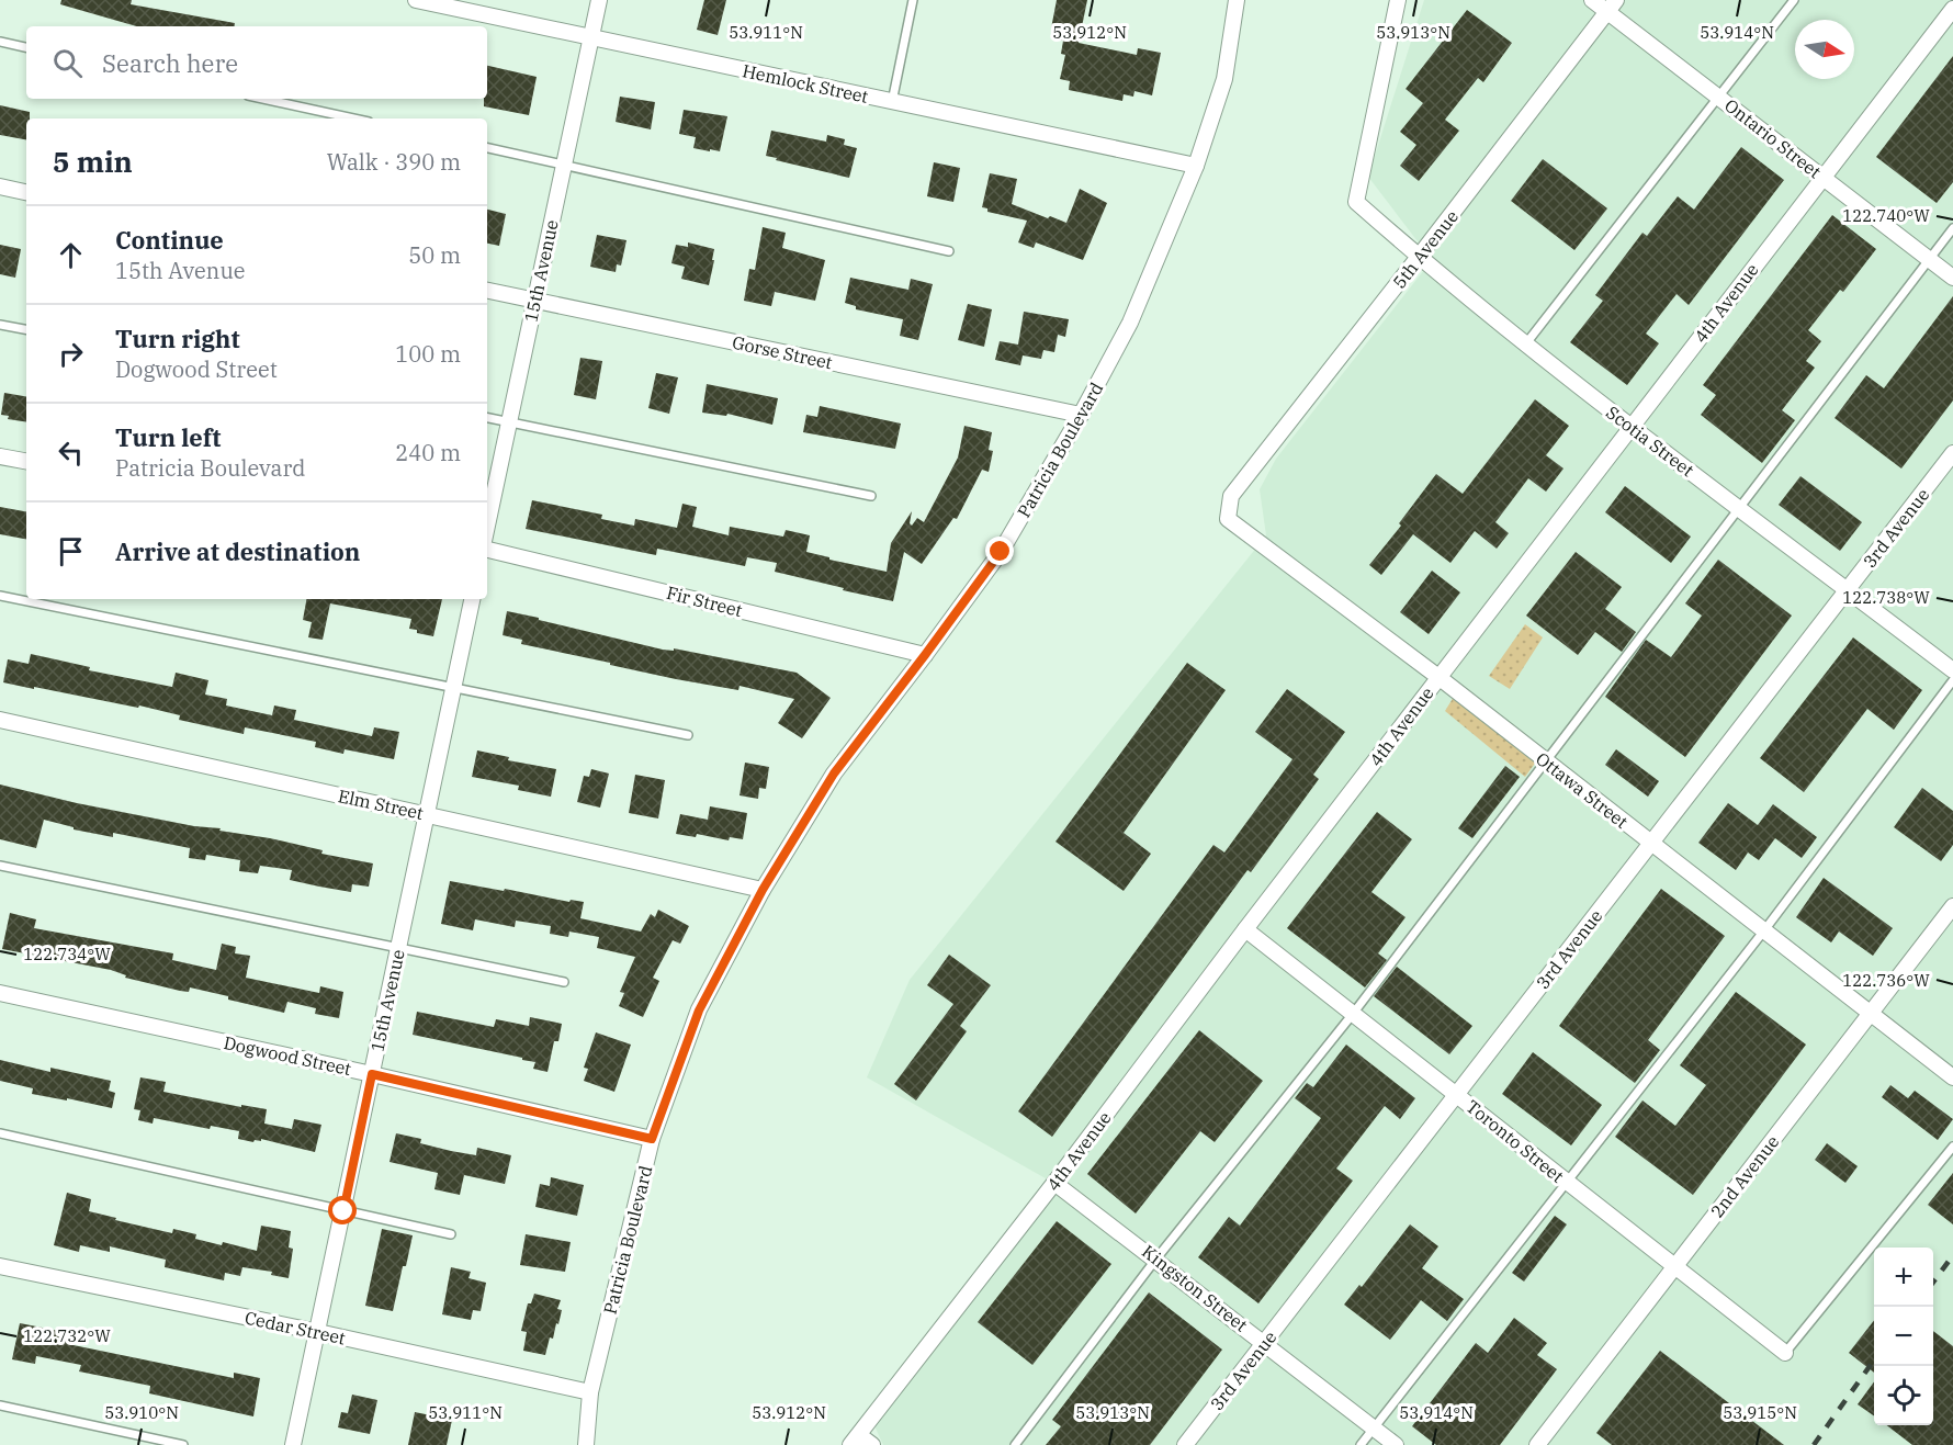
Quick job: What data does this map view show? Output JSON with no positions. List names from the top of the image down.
{
  "streets": {
    "street": [
      "Hemlock Street",
      "Ontario Street",
      "5th Avenue",
      "15th Avenue",
      "4th Avenue",
      "Gorse Street",
      "Scotia Street",
      "Patricia Boulevard",
      "3rd Avenue",
      "Fir Street",
      "Ottawa Street",
      "Elm Street",
      "Dogwood Street",
      "Toronto Street",
      "2nd Avenue",
      "Kingston Street",
      "Cedar Street"
    ]
  },
  "crossings": [
    ["Hemlock Street", "15th Avenue"],
    ["Hemlock Street", "Patricia Boulevard"],
    ["Ontario Street", "5th Avenue"],
    ["Ontario Street", "4th Avenue"],
    ["5th Avenue", "Scotia Street"],
    ["5th Avenue", "Ottawa Street"],
    ["15th Avenue", "Gorse Street"],
    ["15th Avenue", "Elm Street"],
    ["15th Avenue", "Dogwood Street"],
    ["15th Avenue", "Cedar Street"],
    ["4th Avenue", "Scotia Street"],
    ["4th Avenue", "Ottawa Street"],
    ["4th Avenue", "Toronto Street"],
    ["4th Avenue", "Kingston Street"],
    ["Gorse Street", "Patricia Boulevard"],
    ["Scotia Street", "3rd Avenue"],
    ["Patricia Boulevard", "Fir Street"],
    ["Patricia Boulevard", "Elm Street"],
    ["Patricia Boulevard", "Dogwood Street"],
    ["Patricia Boulevard", "Cedar Street"],
    ["3rd Avenue", "Ottawa Street"],
    ["3rd Avenue", "Toronto Street"],
    ["3rd Avenue", "Kingston Street"],
    ["Ottawa Street", "2nd Avenue"],
    ["Toronto Street", "2nd Avenue"]
  ],
  "north": "right",
  "page": {
    "search": "Search here",
    "heading": ["5 min", "Walk · 390 m"],
    "list": [
      ["Continue", "15th Avenue", "50 m"],
      ["Turn right", "Dogwood Street", "100 m"],
      ["Turn left", "Patricia Boulevard", "240 m"],
      "Arrive at destination"
    ],
    "map_buttons": ["+", "−"]
  },
  "coordinates": [
    "53.911°N",
    "53.912°N",
    "53.913°N",
    "53.914°N",
    "122.740°W",
    "122.738°W",
    "122.734°W",
    "122.736°W",
    "122.732°W",
    "53.910°N",
    "53.915°N"
  ]
}
